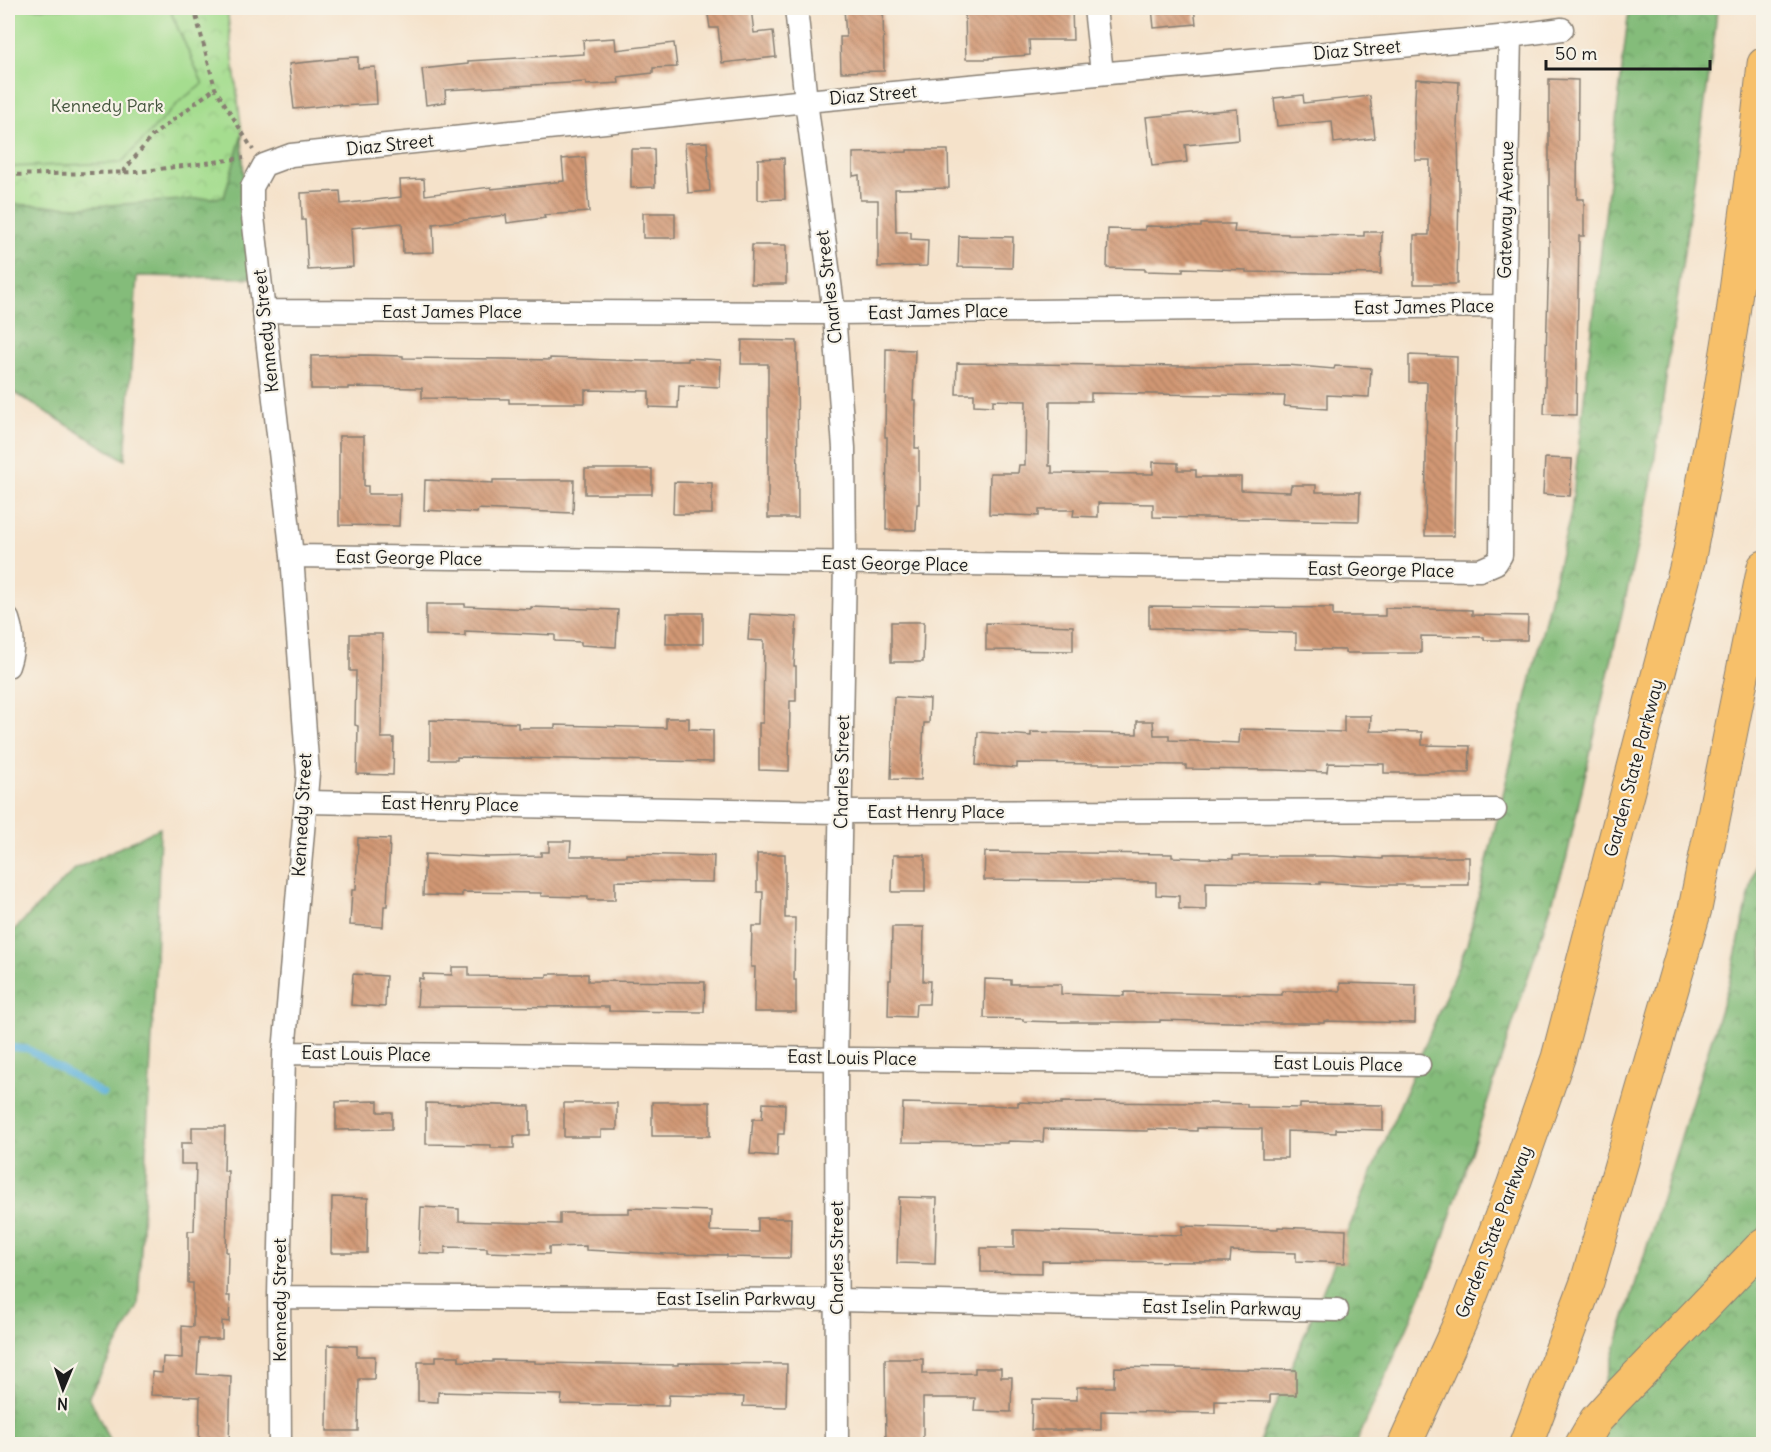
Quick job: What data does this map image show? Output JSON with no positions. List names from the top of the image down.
{
  "streets": {
    "highway": ["Garden State Parkway"],
    "street": [
      "Diaz Street",
      "Gateway Avenue",
      "Charles Street",
      "East James Place",
      "Kennedy Street",
      "East George Place",
      "East Henry Place",
      "East Louis Place",
      "East Iselin Parkway"
    ]
  },
  "crossings": [
    ["Diaz Street", "Gateway Avenue"],
    ["Diaz Street", "Charles Street"],
    ["Diaz Street", "Kennedy Street"],
    ["Gateway Avenue", "East James Place"],
    ["Gateway Avenue", "East George Place"],
    ["Charles Street", "East James Place"],
    ["Charles Street", "East George Place"],
    ["Charles Street", "East Henry Place"],
    ["Charles Street", "East Louis Place"],
    ["Charles Street", "East Iselin Parkway"],
    ["East James Place", "Kennedy Street"],
    ["Kennedy Street", "East George Place"],
    ["Kennedy Street", "East Henry Place"],
    ["Kennedy Street", "East Louis Place"],
    ["Kennedy Street", "East Iselin Parkway"]
  ],
  "parks": ["Kennedy Park"],
  "scale_bar": "50 m",
  "north": "bottom"
}
